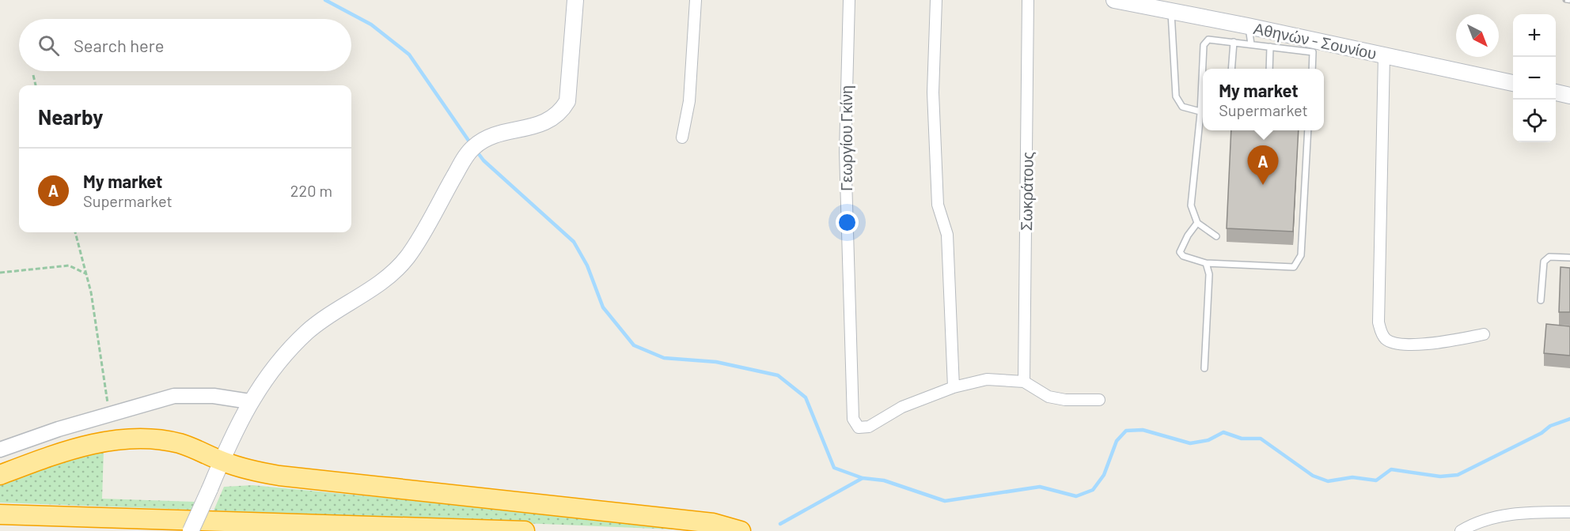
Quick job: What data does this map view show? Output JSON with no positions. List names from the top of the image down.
{
  "streets": {
    "main road": ["Αθηνών - Σουνίου"],
    "street": ["Γεωργίου Γκίνη", "Σωκράτους"]
  },
  "north": "bottom right",
  "page": {
    "map_buttons": ["+", "−"],
    "search": "Search here",
    "popup": ["My market", "Supermarket"],
    "heading": "Nearby",
    "pins": "A",
    "list": [
      {
        "mark": "A",
        "name": "My market",
        "note": "Supermarket",
        "value": "220 m"
      }
    ]
  }
}
